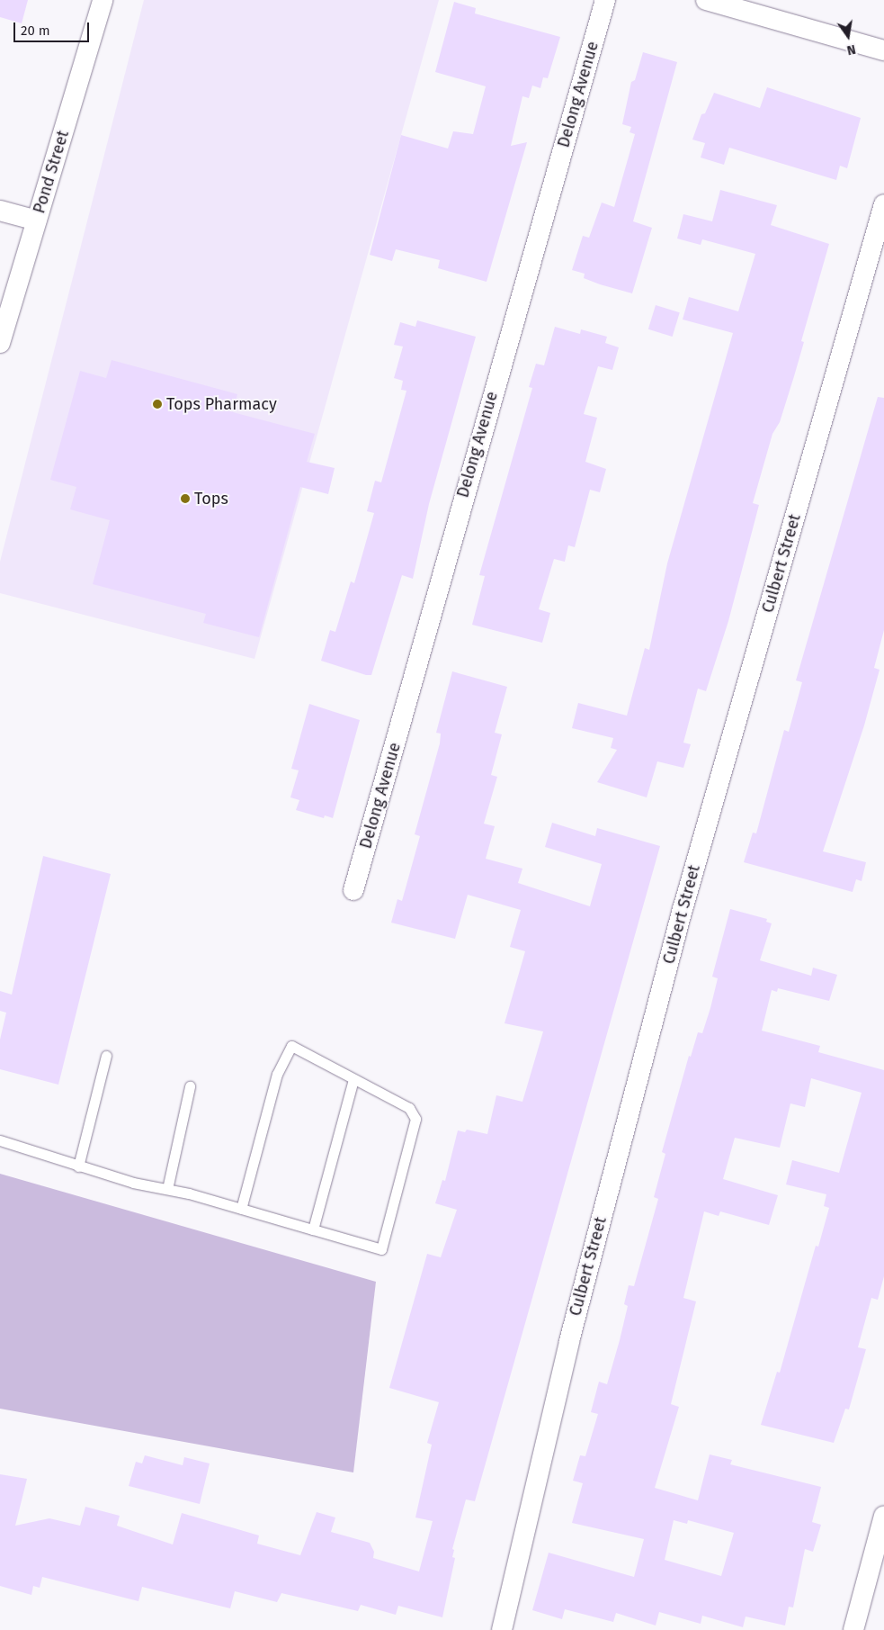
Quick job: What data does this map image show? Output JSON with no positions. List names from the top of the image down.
{
  "streets": {
    "street": ["Delong Avenue", "Pond Street", "Culbert Street"]
  },
  "places": ["Tops Pharmacy", "Tops"],
  "scale_bar": "20 m",
  "north": "bottom"
}
